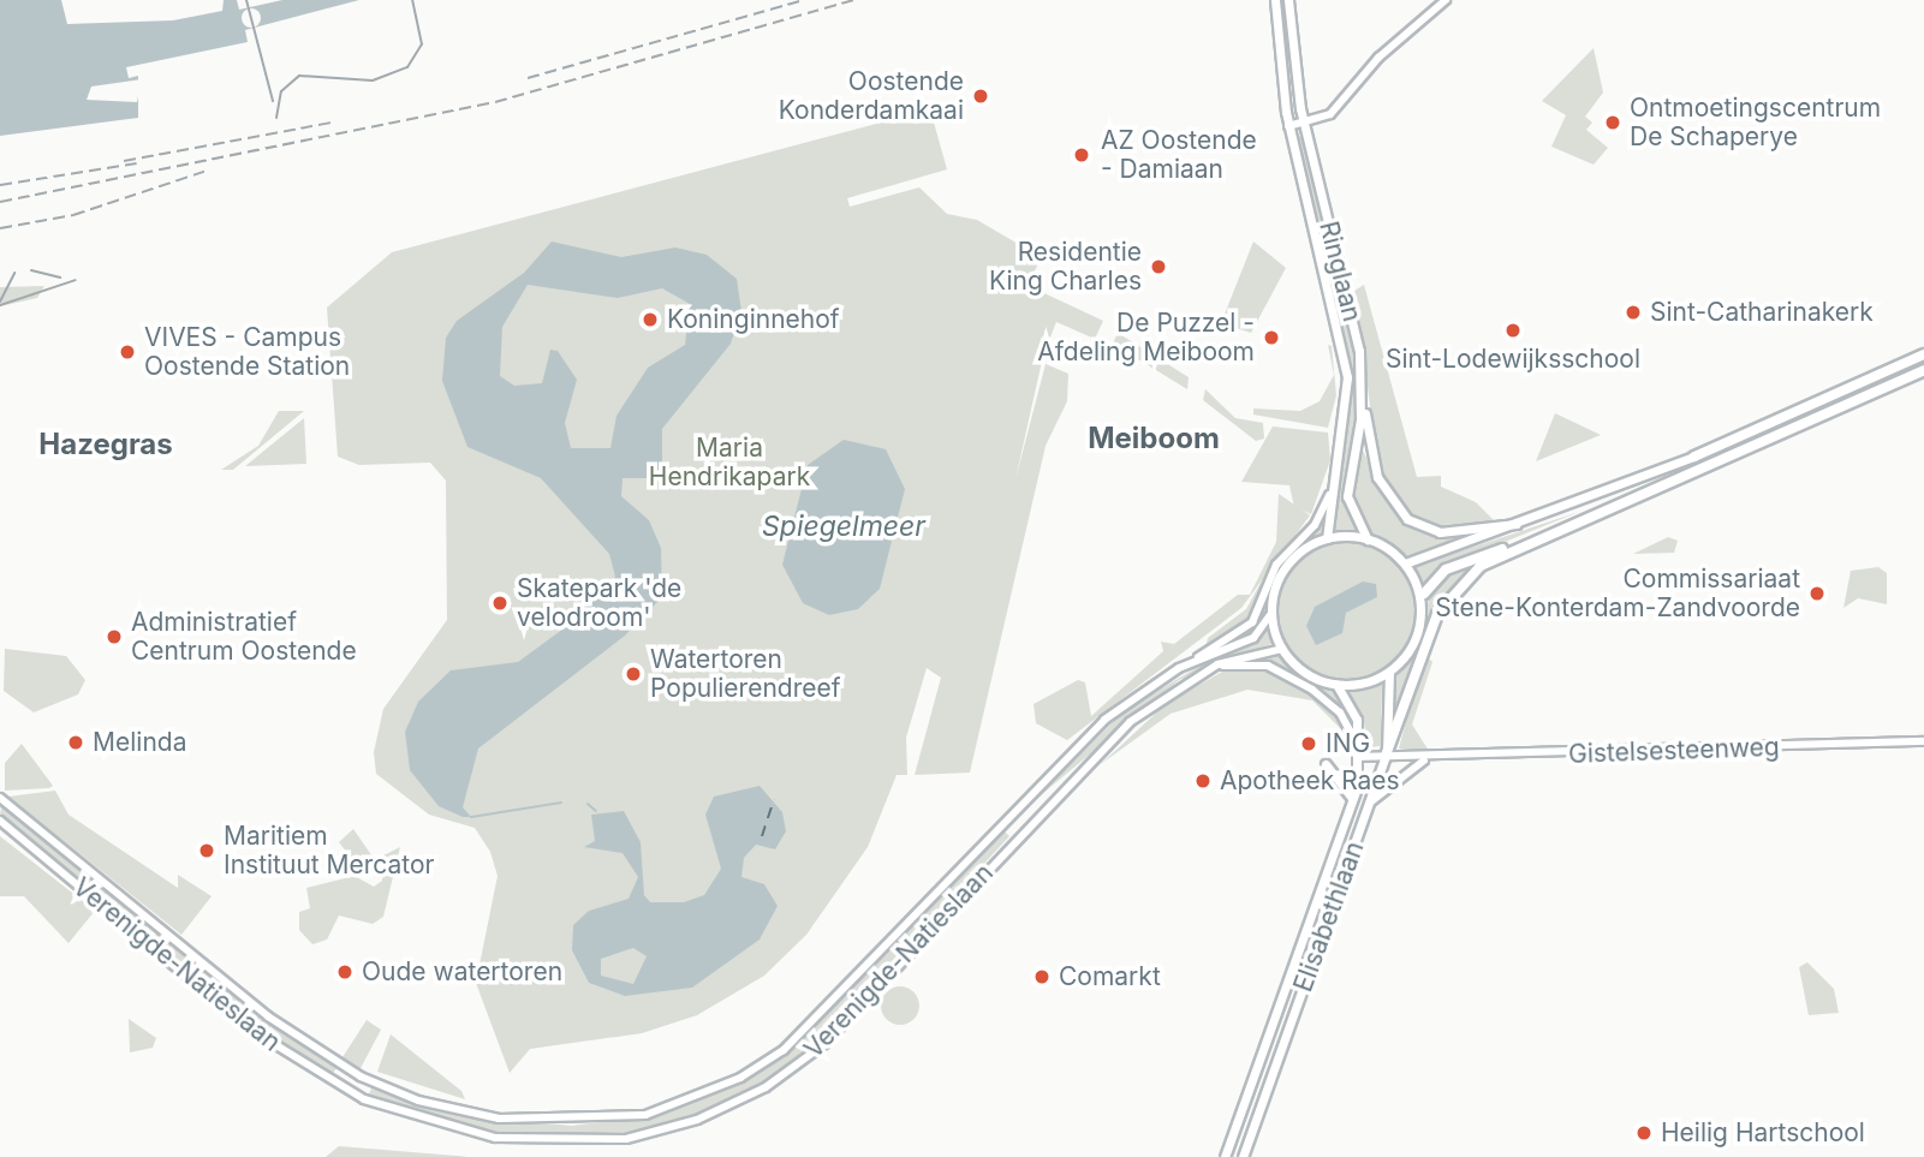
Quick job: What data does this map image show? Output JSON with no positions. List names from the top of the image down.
{
  "streets": {
    "main road": [
      "Ringlaan",
      "Gistelsesteenweg",
      "Elisabethlaan",
      "Verenigde-Natieslaan"
    ]
  },
  "crossings": [
    ["Ringlaan", "Elisabethlaan"],
    ["Ringlaan", "Verenigde-Natieslaan"],
    ["Gistelsesteenweg", "Elisabethlaan"],
    ["Elisabethlaan", "Verenigde-Natieslaan"]
  ],
  "districts": ["Meiboom", "Hazegras"],
  "water": ["Spiegelmeer"],
  "parks": ["Maria Hendrikapark"],
  "places": [
    "Oostende Konderdamkaai",
    "Ontmoetingscentrum De Schaperye",
    "AZ Oostende - Damiaan",
    "Residentie King Charles",
    "Sint-Catharinakerk",
    "Koninginnehof",
    "Sint-Lodewijksschool",
    "De Puzzel - Afdeling Meiboom",
    "VIVES - Campus Oostende Station",
    "Commissariaat Stene-Konterdam-Zandvoorde",
    "Skatepark 'de velodroom'",
    "Administratief Centrum Oostende",
    "Watertoren Populierendreef",
    "Melinda",
    "ING",
    "Apotheek Raes",
    "Maritiem Instituut Mercator",
    "Oude watertoren",
    "Comarkt",
    "Heilig Hartschool"
  ]
}
